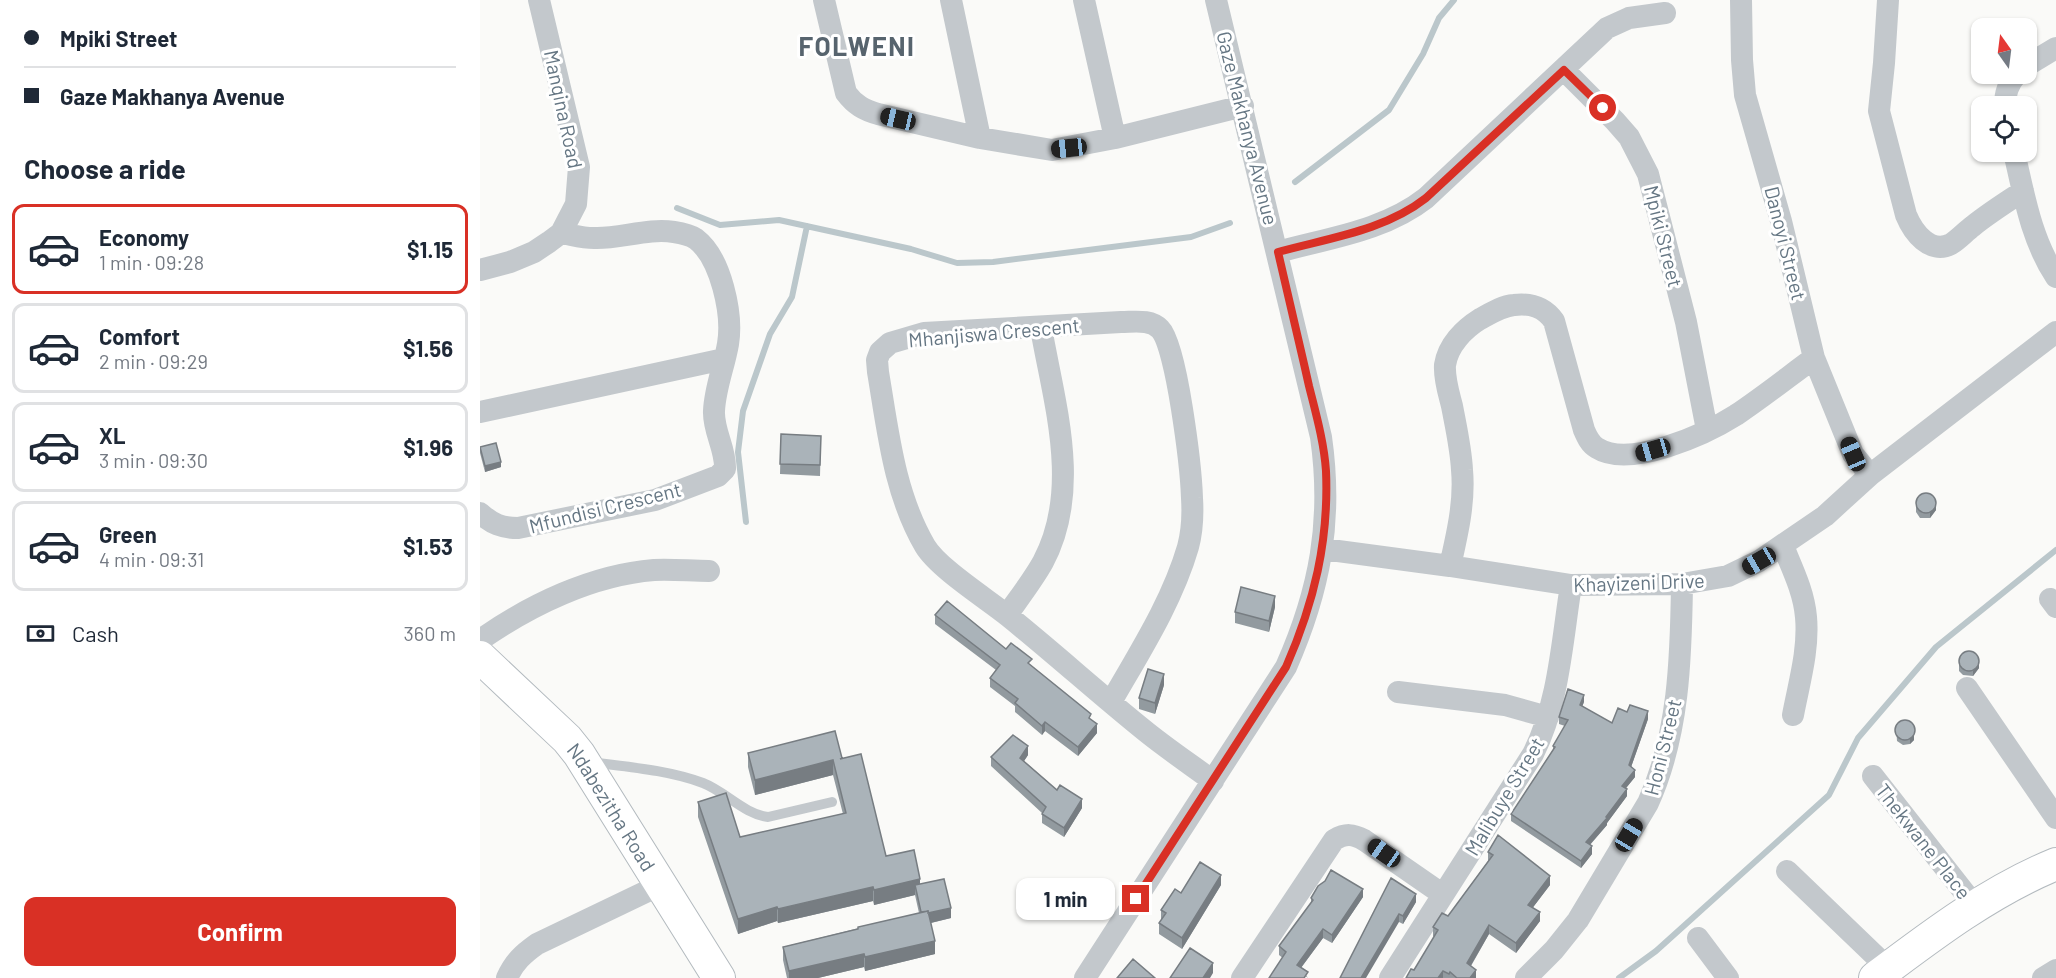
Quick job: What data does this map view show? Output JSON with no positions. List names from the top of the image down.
{
  "streets": {
    "street": [
      "Manqina Road",
      "Gaze Makhanya Avenue",
      "Mpiki Street",
      "Danoyi Street",
      "Mhanjiswa Crescent",
      "Mfundisi Crescent",
      "Khayizeni Drive",
      "Honi Street",
      "Malibuye Street",
      "Ndabezitha Road",
      "Thekwane Place"
    ]
  },
  "crossings": [
    ["Manqina Road", "Mfundisi Crescent"],
    ["Gaze Makhanya Avenue", "Mhanjiswa Crescent"],
    ["Gaze Makhanya Avenue", "Khayizeni Drive"],
    ["Danoyi Street", "Khayizeni Drive"],
    ["Khayizeni Drive", "Honi Street"],
    ["Khayizeni Drive", "Malibuye Street"]
  ],
  "districts": ["FOLWENI"],
  "north": "top",
  "page": {
    "banner": ["Mpiki Street", "Gaze Makhanya Avenue"],
    "heading": "Choose a ride",
    "list": [
      {
        "name": "Economy",
        "note": "1 min · 09:28",
        "value": "$1.15"
      },
      {
        "name": "Comfort",
        "note": "2 min · 09:29",
        "value": "$1.56"
      },
      {
        "name": "XL",
        "note": "3 min · 09:30",
        "value": "$1.96"
      },
      {
        "name": "Green",
        "note": "4 min · 09:31",
        "value": "$1.53"
      }
    ],
    "pay": ["Cash", "360 m"],
    "bubble": "1 min",
    "buttons": "Confirm"
  }
}
